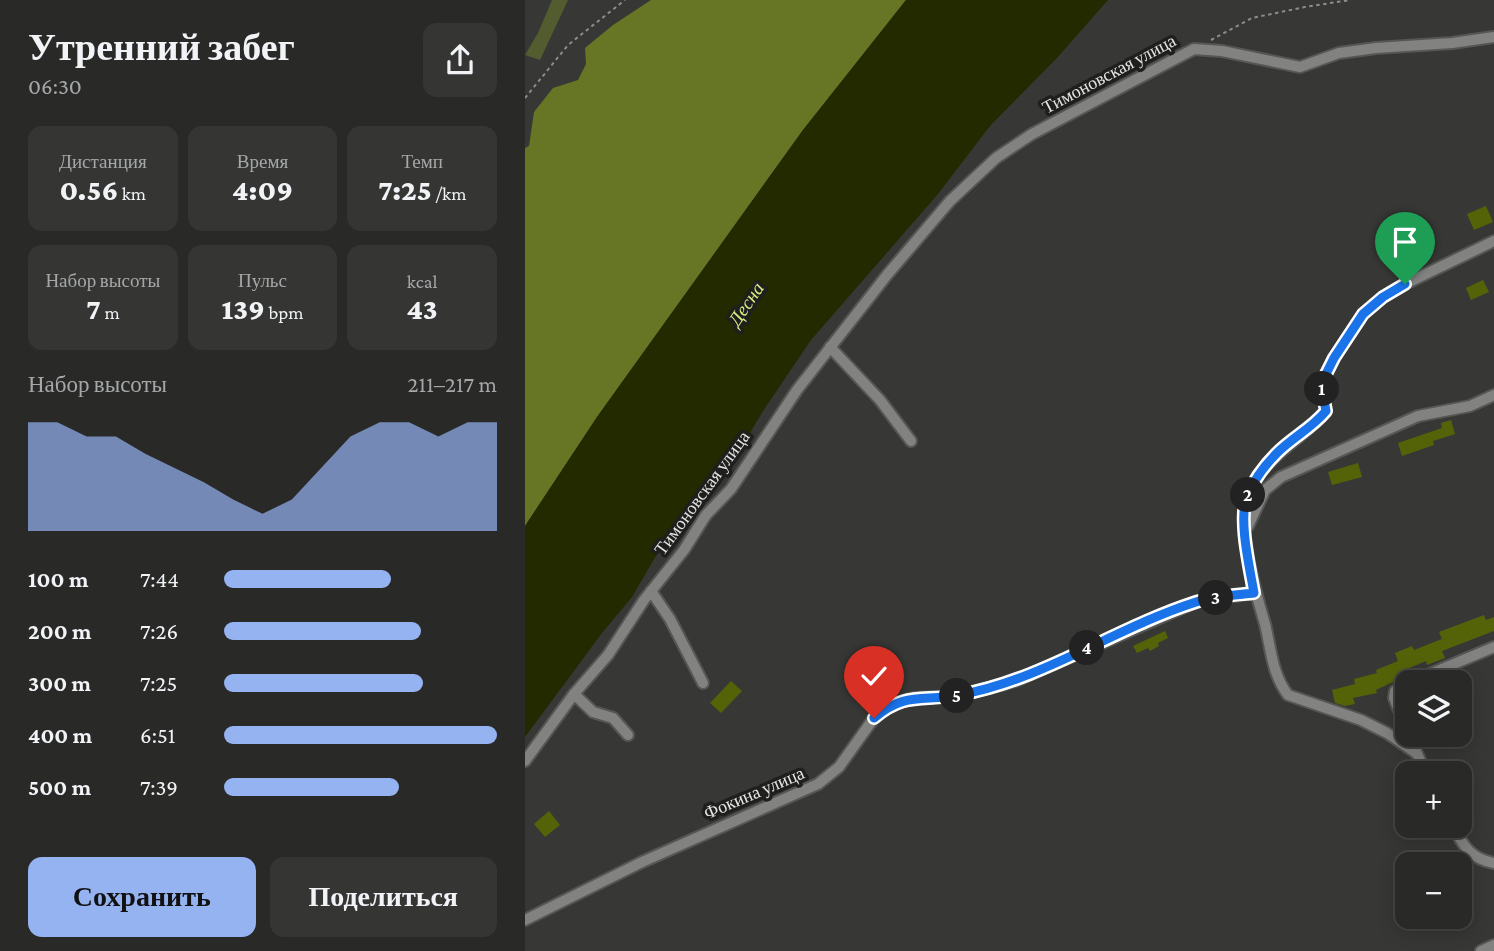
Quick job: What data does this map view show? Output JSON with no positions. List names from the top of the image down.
{
  "streets": {
    "street": ["Тимоновская улица", "Фокина улица"]
  },
  "water": ["Десна"],
  "page": {
    "heading": ["Утренний забег", "06:30"],
    "stats": [
      ["Дистанция", "0.56 km"],
      ["Время", "4:09"],
      ["Темп", "7:25 /km"],
      ["Набор высоты", "7 m"],
      ["Пульс", "139 bpm"],
      ["kcal", "43"]
    ],
    "chart": ["Набор высоты", "211–217 m"],
    "pins": [
      "1",
      "2",
      "3",
      "4",
      "5"
    ],
    "list": [
      {
        "name": "100 m",
        "note": "7:44"
      },
      {
        "name": "200 m",
        "note": "7:26"
      },
      {
        "name": "300 m",
        "note": "7:25"
      },
      {
        "name": "400 m",
        "note": "6:51"
      },
      {
        "name": "500 m",
        "note": "7:39"
      }
    ],
    "map_buttons": ["+", "−"],
    "buttons": ["Сохранить", "Поделиться"]
  }
}
